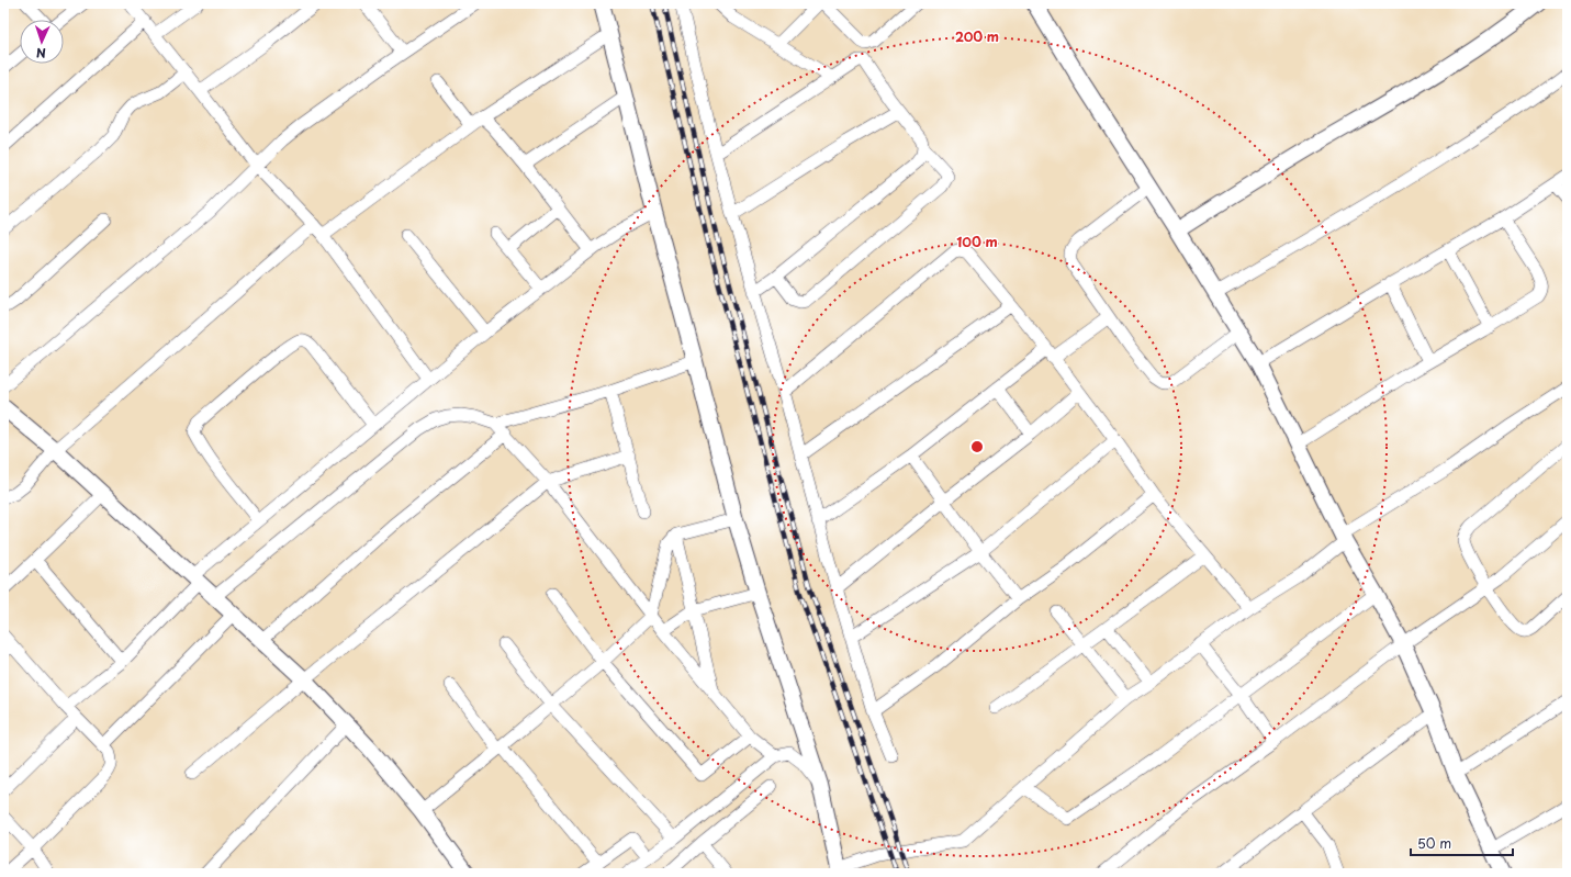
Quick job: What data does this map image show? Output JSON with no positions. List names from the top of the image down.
{
  "scale_bar": "50 m",
  "north": "bottom",
  "rings": ["200 m", "100 m"]
}
